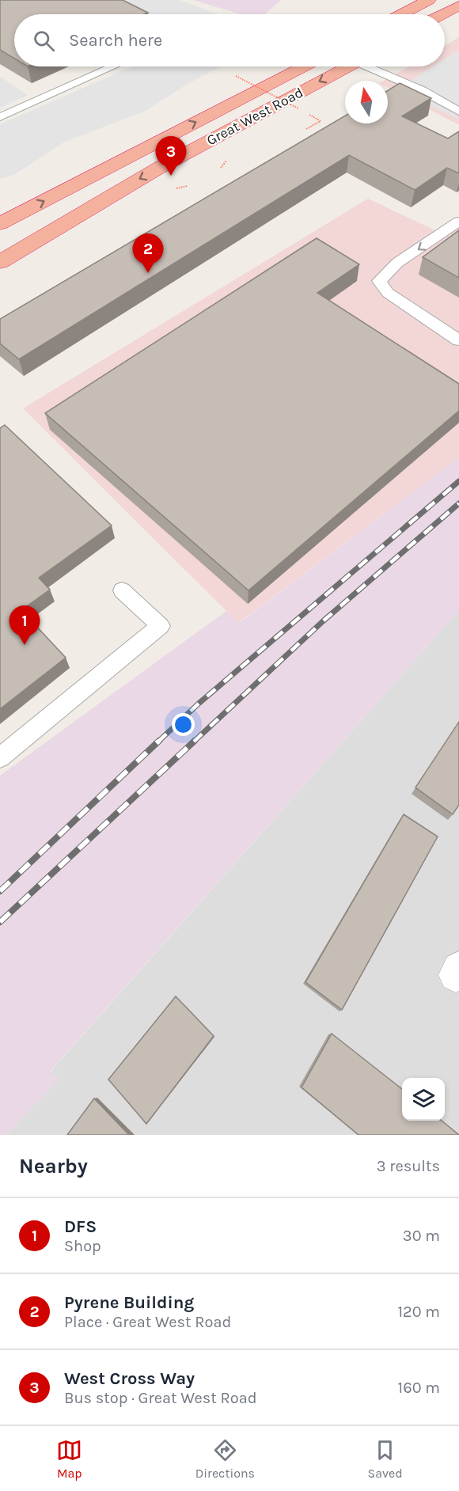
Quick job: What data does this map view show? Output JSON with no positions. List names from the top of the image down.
{
  "streets": {
    "highway": ["Great West Road"]
  },
  "north": "top",
  "page": {
    "search": "Search here",
    "pins": ["3", "2", "1"],
    "heading": ["Nearby", "3 results"],
    "list": [
      {
        "mark": "1",
        "name": "DFS",
        "note": "Shop",
        "value": "30 m"
      },
      {
        "mark": "2",
        "name": "Pyrene Building",
        "note": "Place · Great West Road",
        "value": "120 m"
      },
      {
        "mark": "3",
        "name": "West Cross Way",
        "note": "Bus stop · Great West Road",
        "value": "160 m"
      }
    ],
    "nav": ["Map", "Directions", "Saved"]
  }
}
